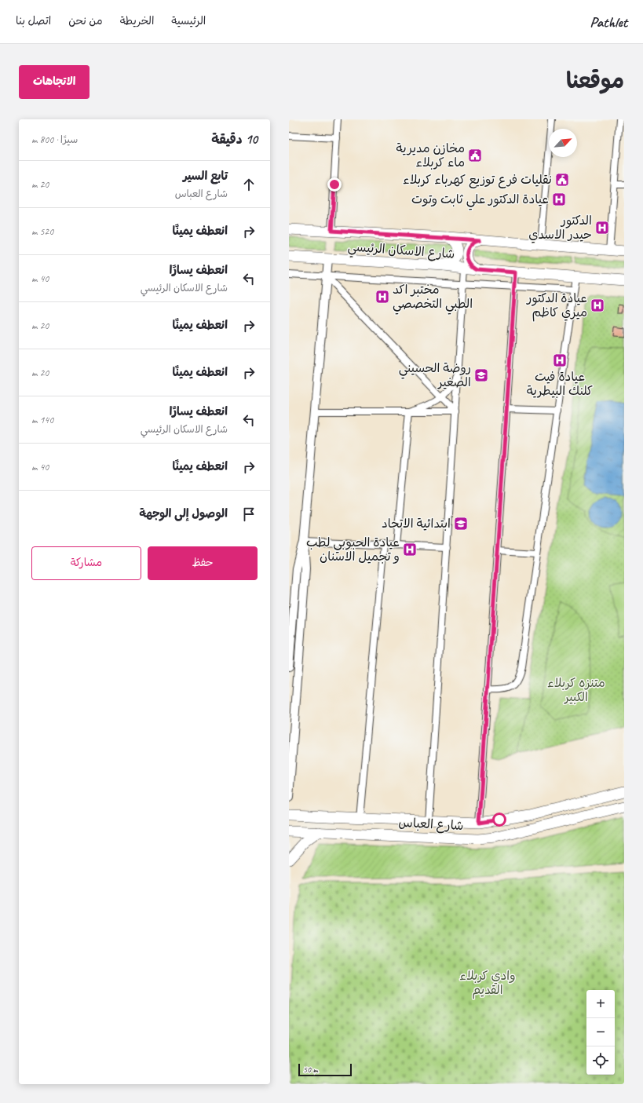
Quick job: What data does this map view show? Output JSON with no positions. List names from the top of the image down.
{
  "streets": {
    "main road": ["شارع الاسكان الرئيسي", "شارع العباس"]
  },
  "parks": ["متنزه كربلاء الكبير", "وادي كربلاء القديم"],
  "places": {
    "public building": ["مخازن مديرية ماء كربلاء", "نقليات فرع توزيع كهرباء كربلاء"],
    "hospital": [
      "عيادة الدكتور علي ثابت وتوت",
      "الدكتور حيدر الاسدي",
      "مختبر اكد الطبي التخصصي",
      "عيادة الدكتور ميري كاظم",
      "عيادة فيت كلنك البيطرية",
      "عيادة الحبوبي لطب و تجميل الاسنان"
    ],
    "school or university": ["روضة الحسيني الصغير", "ابتدائية الاتحاد"]
  },
  "scale_bar": "50 m",
  "north": "top right",
  "page": {
    "header": "Pathlet",
    "nav": [
      "الرئيسية",
      "الخريطة",
      "من نحن",
      "اتصل بنا"
    ],
    "title": "موقعنا",
    "buttons": [
      "الاتجاهات",
      ["حفظ", "مشاركة"]
    ],
    "heading": ["10 دقيقة", "سيرًا · 800 m"],
    "list": [
      ["تابع السير", "شارع العباس", "20 m"],
      ["انعطف يمينًا", "520 m"],
      ["انعطف يسارًا", "شارع الاسكان الرئيسي", "40 m"],
      ["انعطف يمينًا", "20 m"],
      ["انعطف يمينًا", "20 m"],
      ["انعطف يسارًا", "شارع الاسكان الرئيسي", "140 m"],
      ["انعطف يمينًا", "40 m"],
      "الوصول إلى الوجهة"
    ],
    "map_buttons": ["+", "−"],
    "scale": "50 m"
  }
}
